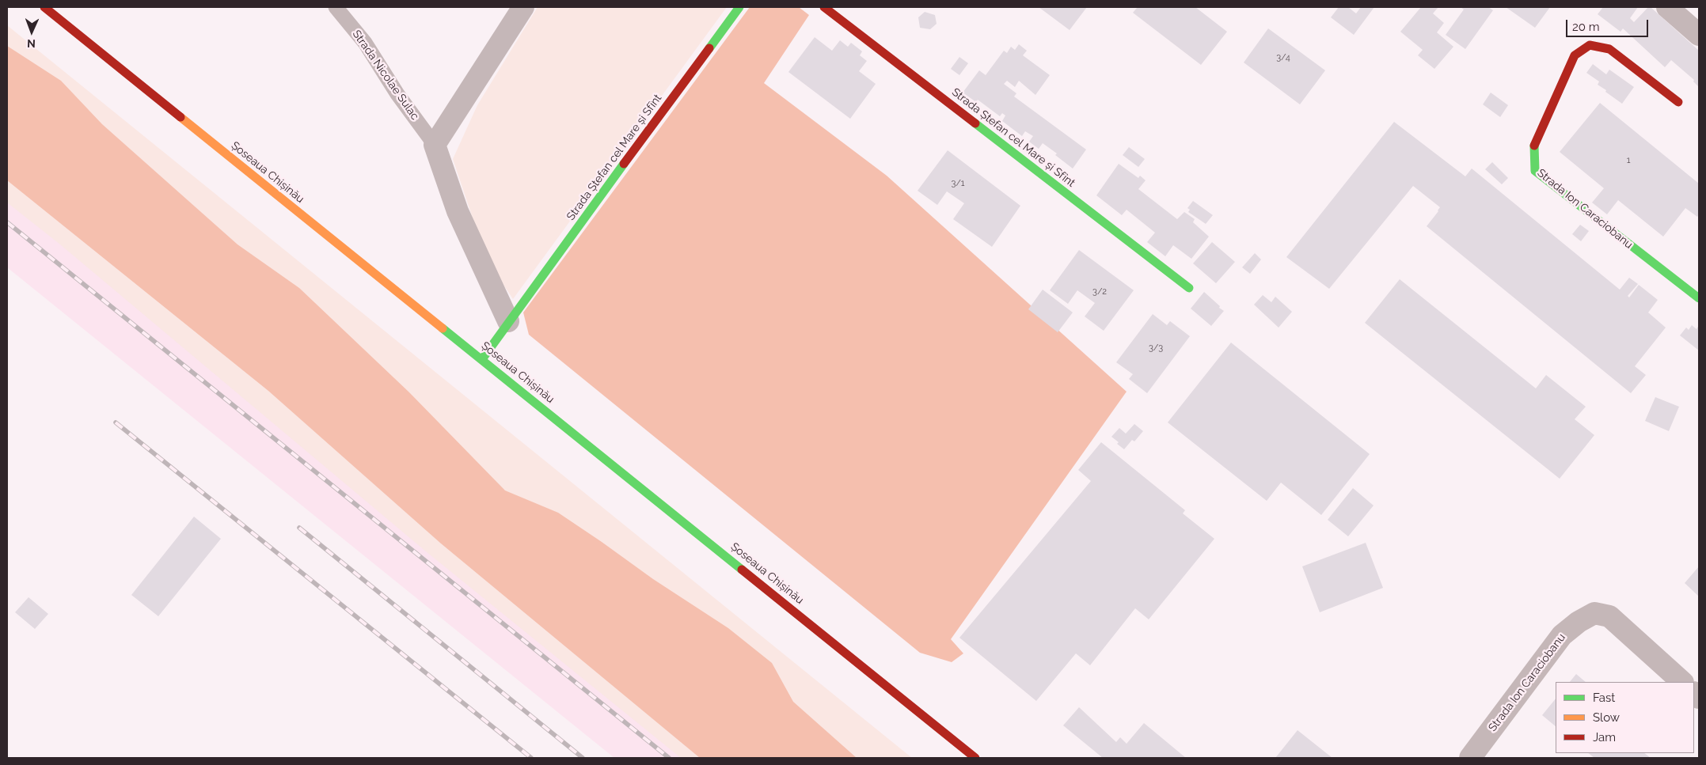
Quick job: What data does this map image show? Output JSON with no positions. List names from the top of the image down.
{
  "streets": {
    "main road": ["Strada Ștefan cel Mare și Sfînt", "Șoseaua Chișinău", "Strada Ion Caraciobanu"],
    "lane": ["Strada Nicolae Sulac"]
  },
  "crossings": [
    ["Strada Ștefan cel Mare și Sfînt", "Șoseaua Chișinău"]
  ],
  "house_numbers": [
    "3/4",
    "1",
    "3/1",
    "3/2",
    "3/3"
  ],
  "legend": ["Fast", "Slow", "Jam"],
  "scale_bar": "20 m",
  "north": "bottom"
}
